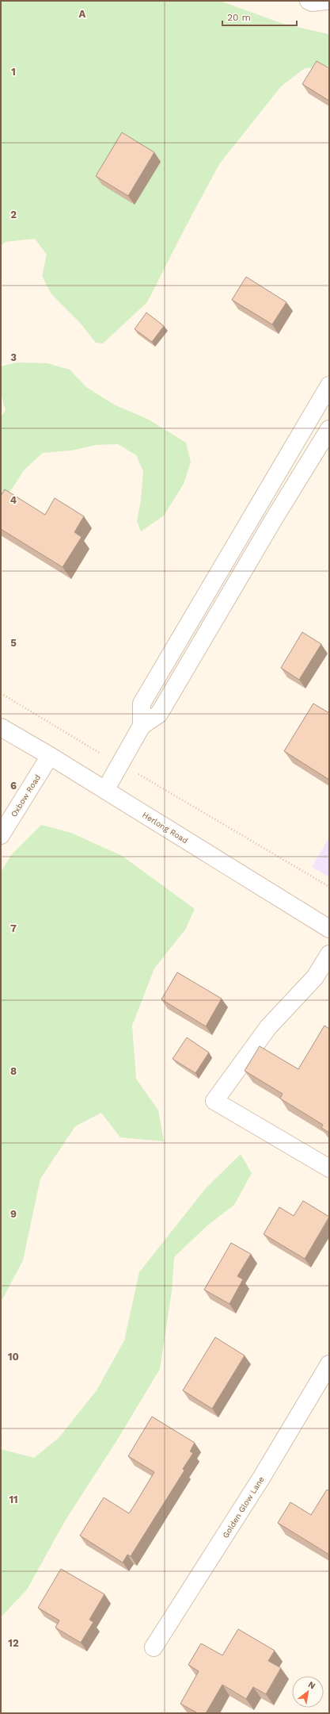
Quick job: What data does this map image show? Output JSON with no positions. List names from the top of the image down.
{
  "streets": {
    "street": ["Oxbow Road", "Herlong Road", "Golden Glow Lane"]
  },
  "crossings": [
    ["Oxbow Road", "Herlong Road"]
  ],
  "scale_bar": "20 m",
  "north": "top right",
  "grid": {
    "columns": ["A"],
    "rows": [
      "1",
      "2",
      "3",
      "4",
      "5",
      "6",
      "7",
      "8",
      "9",
      "10",
      "11",
      "12"
    ]
  }
}
